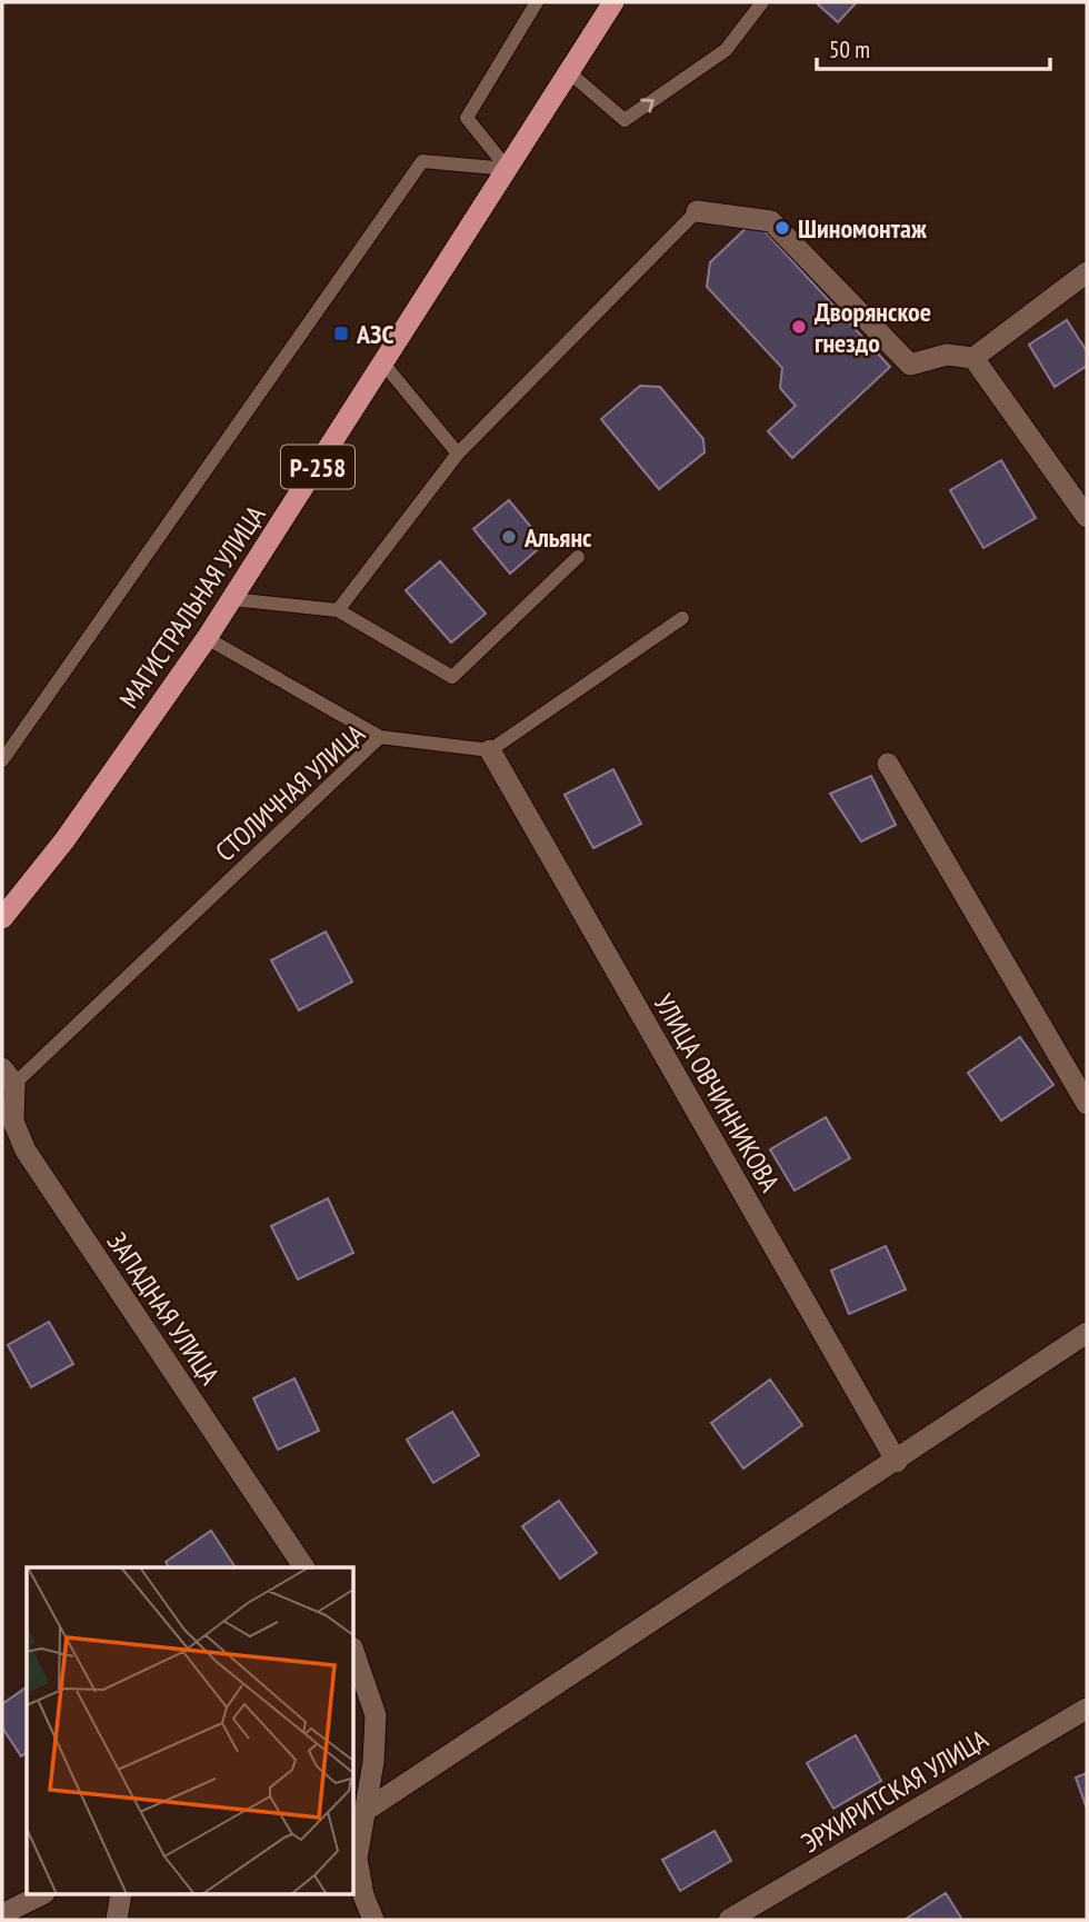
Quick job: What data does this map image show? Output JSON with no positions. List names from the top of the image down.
{
  "streets": {
    "highway": ["Р-258", "МАГИСТРАЛЬНАЯ УЛИЦА"],
    "street": ["УЛИЦА ОВЧИННИКОВА", "ЗАПАДНАЯ УЛИЦА", "ЭРХИРИТСКАЯ УЛИЦА"],
    "lane": ["СТОЛИЧНАЯ УЛИЦА"]
  },
  "crossings": [
    ["СТОЛИЧНАЯ УЛИЦА", "УЛИЦА ОВЧИННИКОВА"],
    ["СТОЛИЧНАЯ УЛИЦА", "ЗАПАДНАЯ УЛИЦА"]
  ],
  "places": {
    "other": ["Шиномонтаж", "Дворянское гнездо", "Альянс"],
    "transit": ["АЗС"]
  },
  "scale_bar": "50 m"
}
